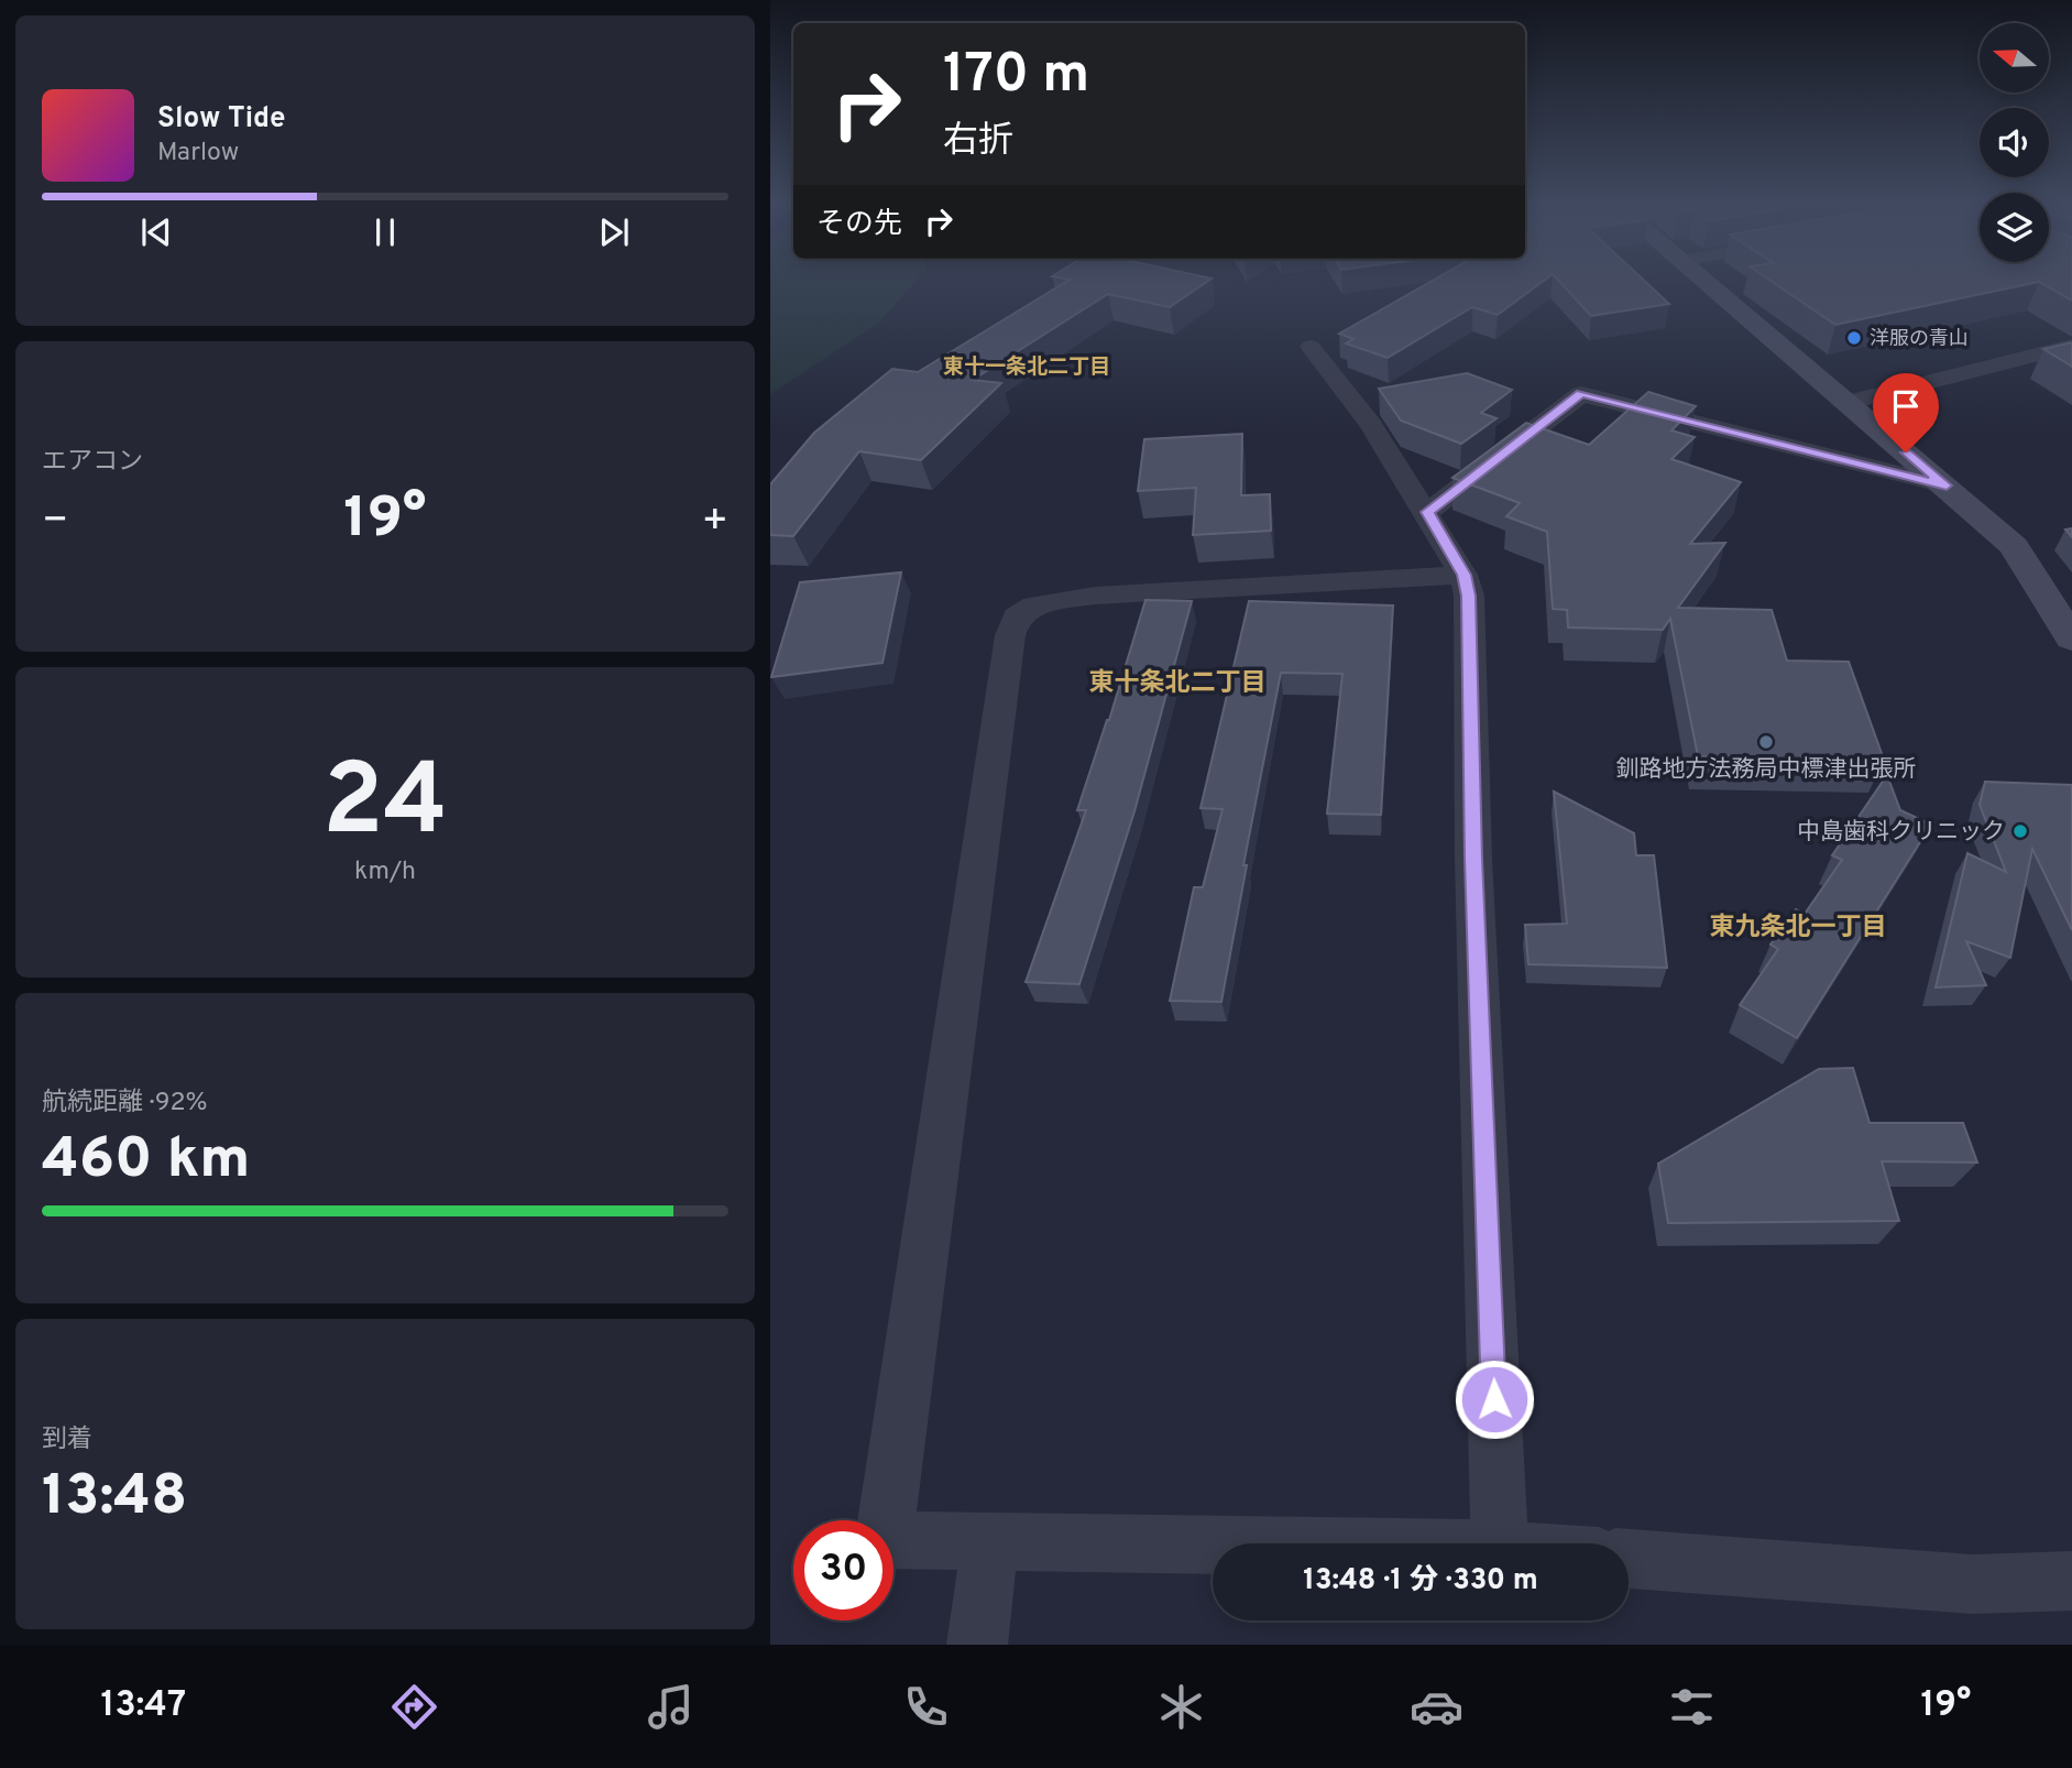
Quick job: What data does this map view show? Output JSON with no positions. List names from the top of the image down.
{
  "districts": ["東十一条北二丁目", "東十条北二丁目", "東九条北一丁目"],
  "places": ["洋服の青山", "釧路地方法務局中標津出張所", "中島歯科クリニック"],
  "north": "left",
  "page": {
    "turn": ["170 m", "右折"],
    "song": ["Slow Tide", "Marlow"],
    "then": "その先",
    "tile": [
      "エアコン",
      ["24", "km/h"],
      ["航続距離 · 92%", "460 km"],
      ["到着", "13:48"]
    ],
    "heat": ["−", "19°", "+"],
    "limit": "30",
    "trip": "13:48 · 1 分 · 330 m",
    "tabs": ["13:47", "19°"]
  }
}
